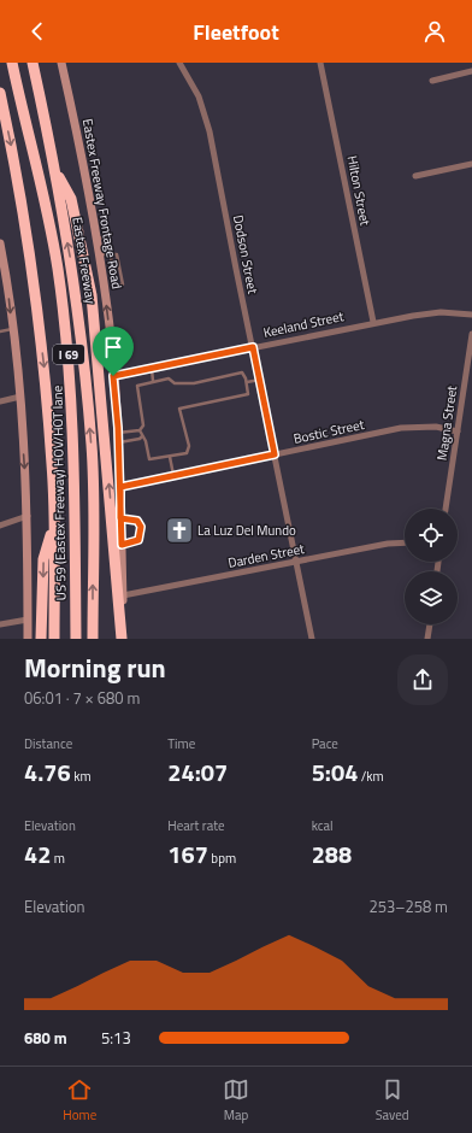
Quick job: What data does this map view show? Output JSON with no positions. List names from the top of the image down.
{
  "streets": {
    "highway": ["Eastex Freeway", "I 69", "US 59 (Eastex Freeway) HOV/HOT lane"],
    "main road": ["Eastex Freeway Frontage Road"],
    "street": [
      "Hilton Street",
      "Dodson Street",
      "Keeland Street",
      "Magna Street",
      "Bostic Street",
      "Darden Street"
    ]
  },
  "crossings": [
    ["Hilton Street", "Keeland Street"],
    ["Eastex Freeway Frontage Road", "Keeland Street"],
    ["Eastex Freeway Frontage Road", "Bostic Street"],
    ["Eastex Freeway Frontage Road", "Darden Street"],
    ["Dodson Street", "Keeland Street"],
    ["Dodson Street", "Bostic Street"],
    ["Dodson Street", "Darden Street"],
    ["Magna Street", "Bostic Street"]
  ],
  "places": {
    "church": ["La Luz Del Mundo"]
  },
  "page": {
    "header": "Fleetfoot",
    "heading": ["Morning run", "06:01 · 7 × 680 m"],
    "stats": [
      ["Distance", "4.76 km"],
      ["Time", "24:07"],
      ["Pace", "5:04 /km"],
      ["Elevation", "42 m"],
      ["Heart rate", "167 bpm"],
      ["kcal", "288"]
    ],
    "chart": ["Elevation", "253–258 m"],
    "list": [
      {
        "name": "680 m",
        "note": "5:13"
      }
    ],
    "tabs": ["Home", "Map", "Saved"]
  }
}
